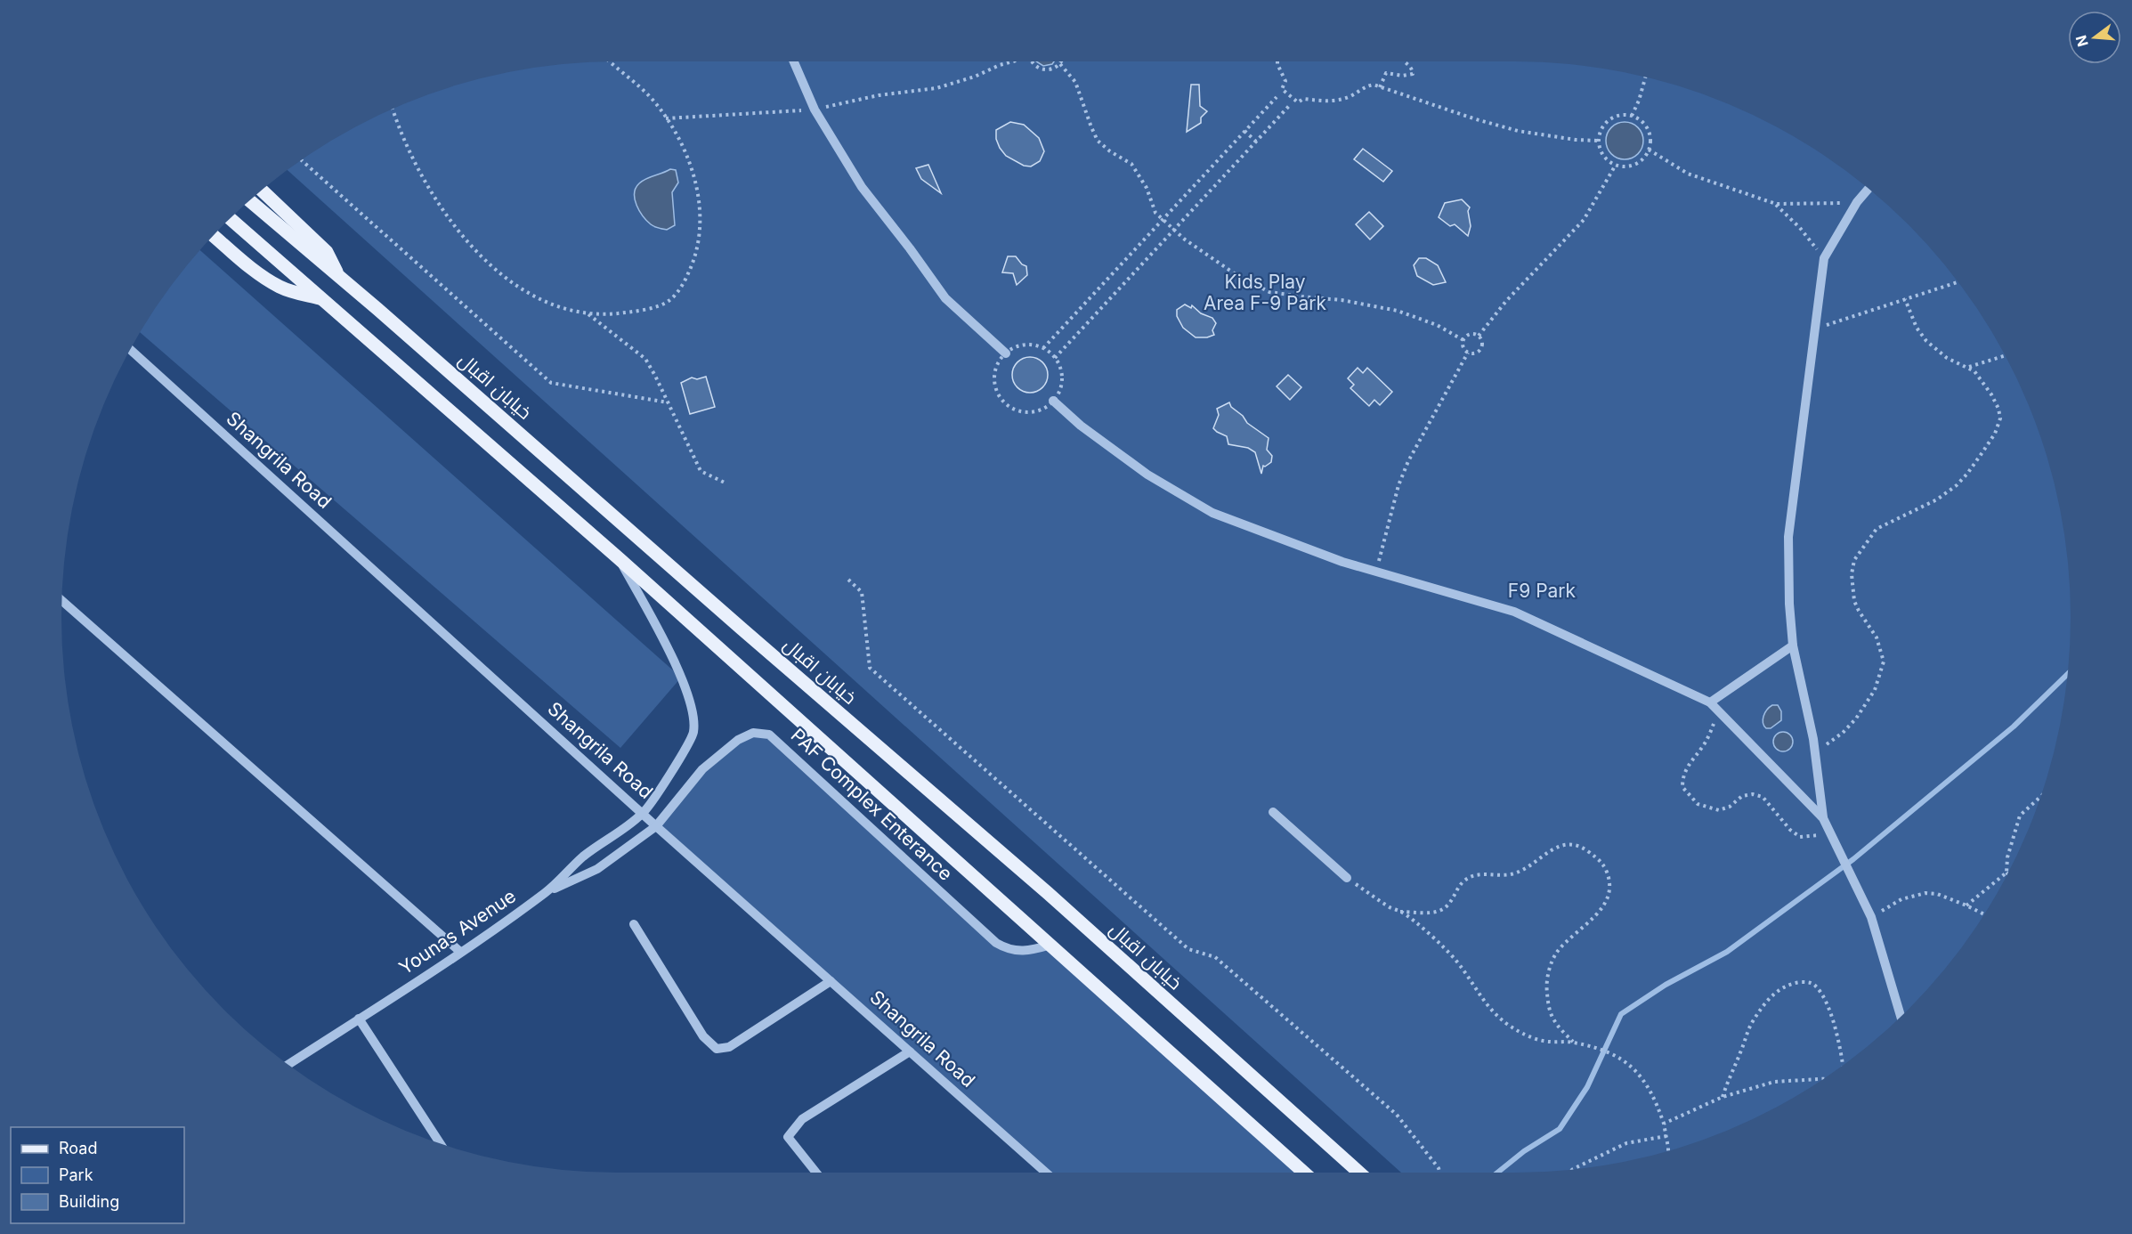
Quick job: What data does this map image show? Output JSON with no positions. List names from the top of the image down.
{
  "streets": {
    "main road": ["خیابان اقبال"],
    "street": ["Shangrila Road", "PAF Complex Enterance", "Younas Avenue"]
  },
  "crossings": [
    ["Shangrila Road", "PAF Complex Enterance"],
    ["Shangrila Road", "Younas Avenue"],
    ["PAF Complex Enterance", "Younas Avenue"]
  ],
  "parks": ["Kids Play Area F-9 Park", "F9 Park"],
  "legend": ["Road", "Park", "Building"],
  "north": "left"
}
